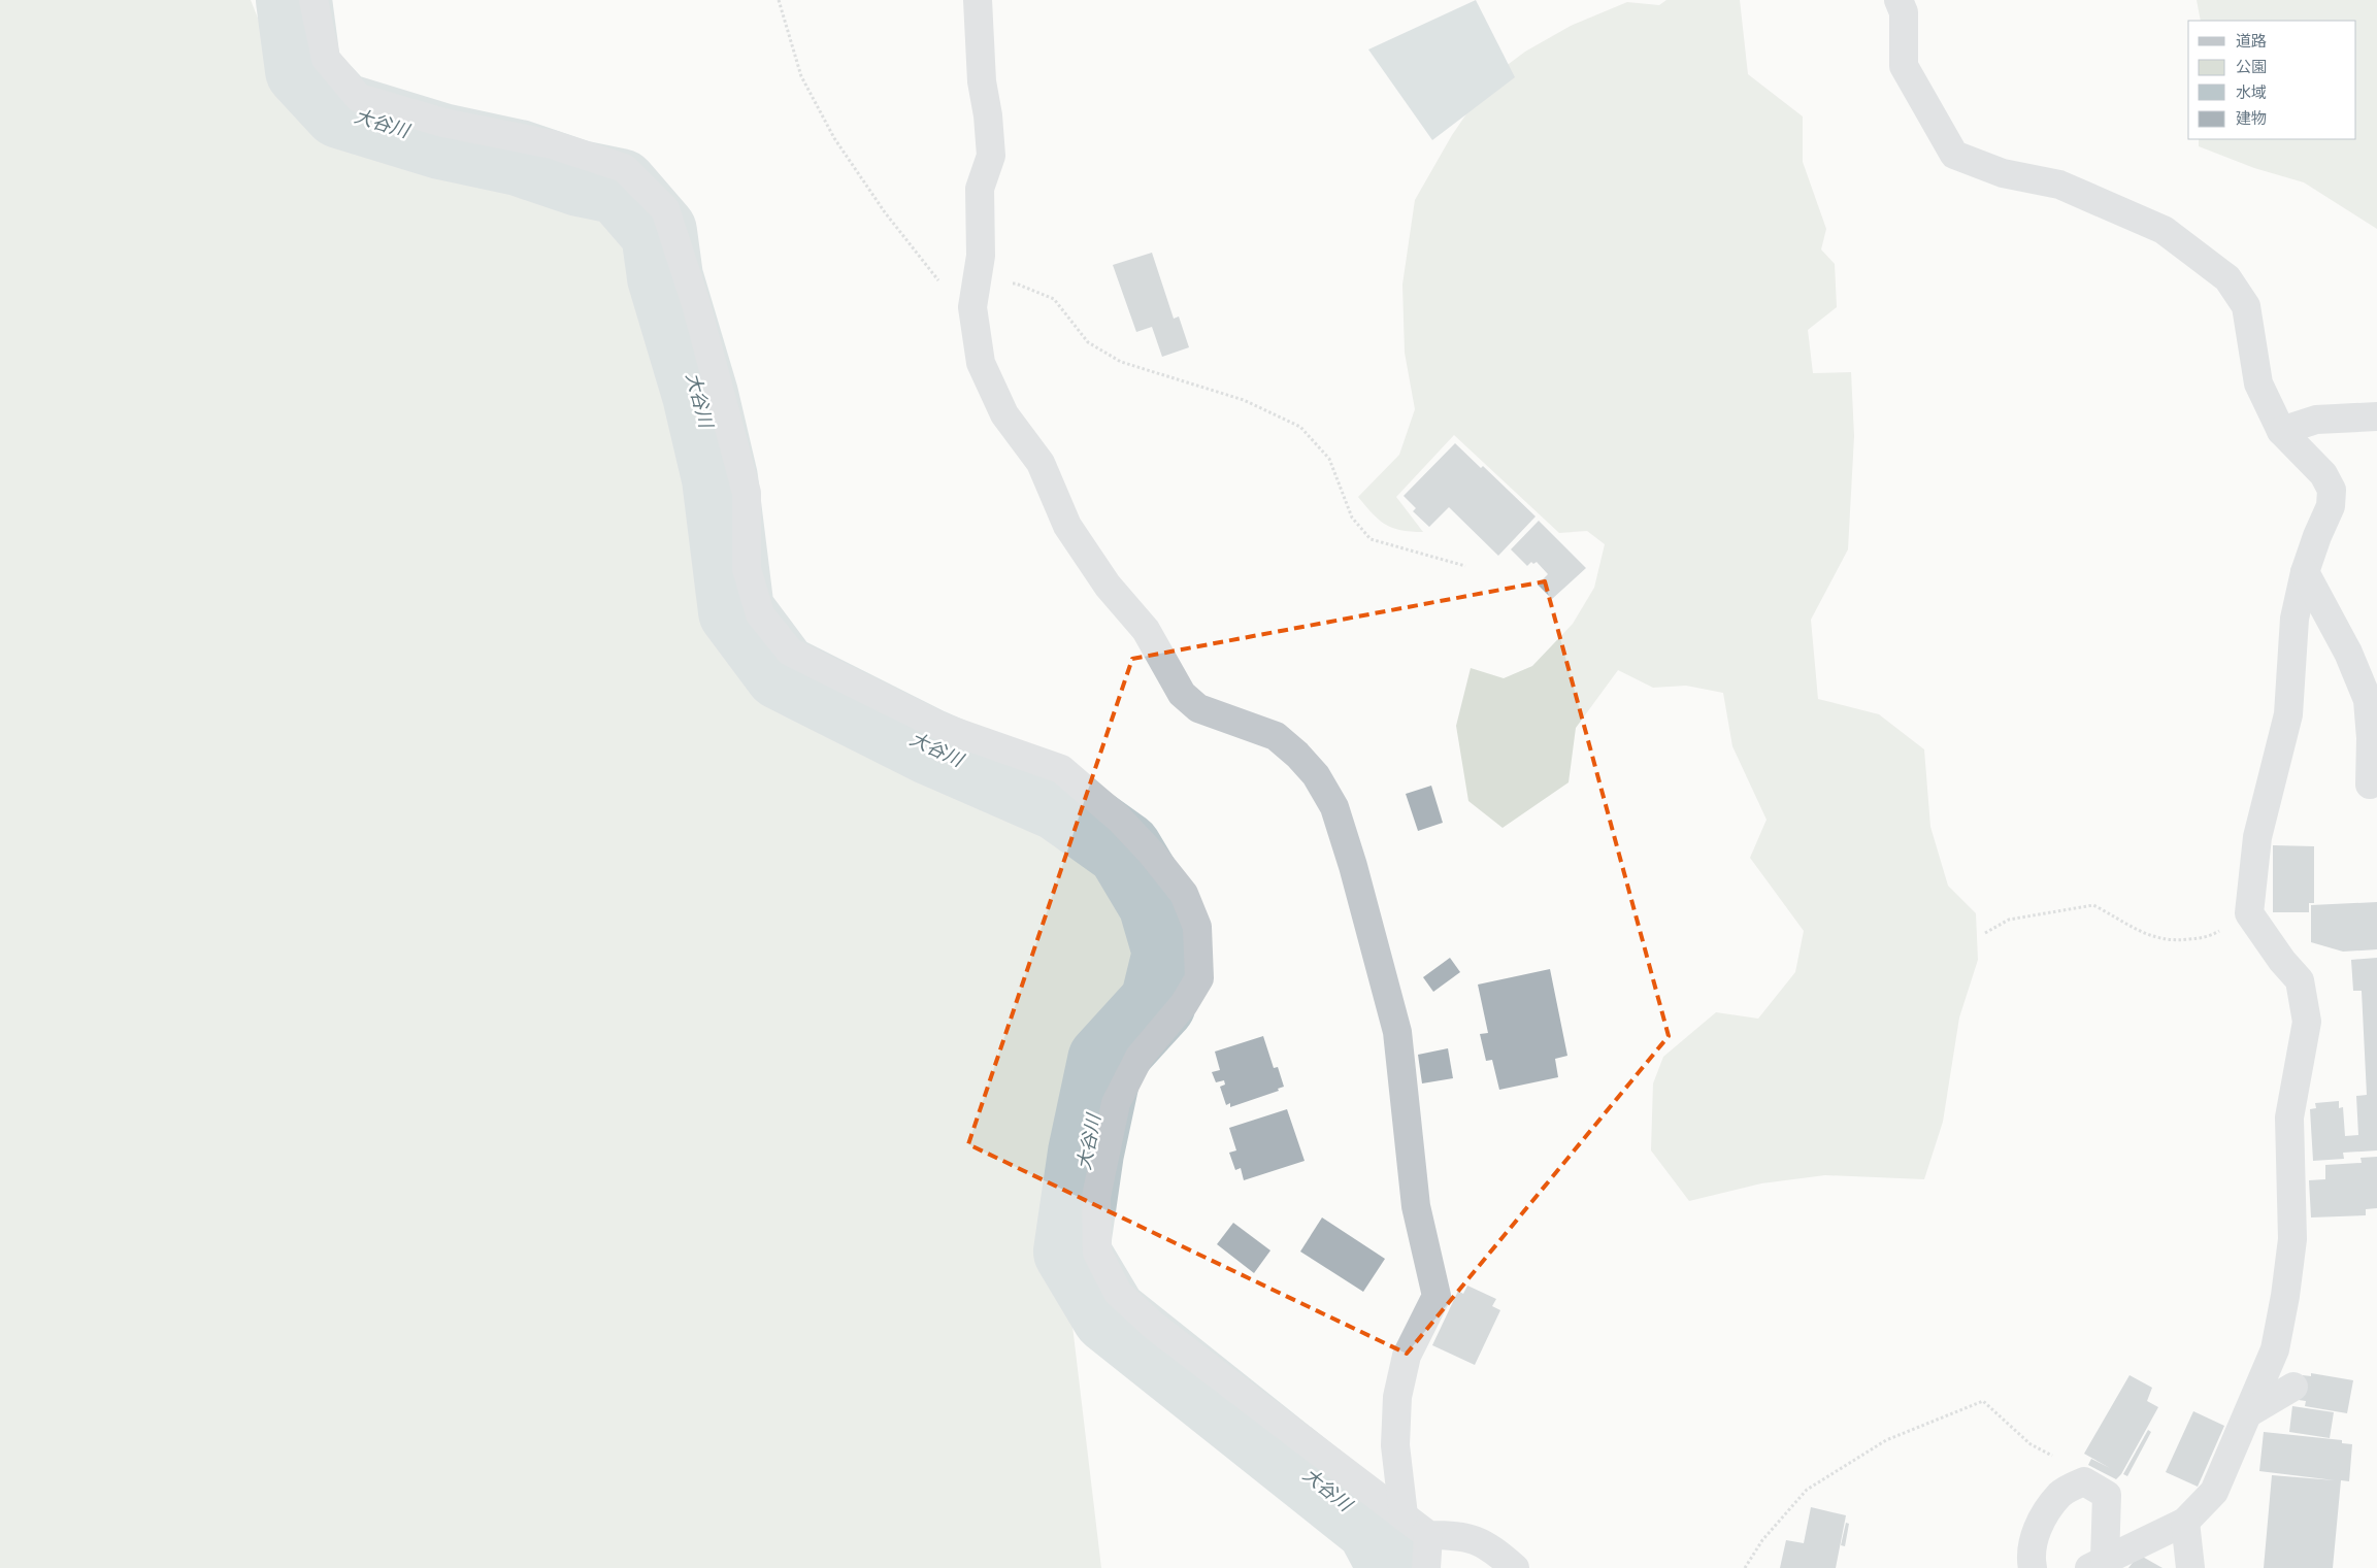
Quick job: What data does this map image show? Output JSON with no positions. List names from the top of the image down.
{
  "water": ["大谷川"],
  "legend": [
    "道路",
    "公園",
    "水域",
    "建物"
  ]
}
